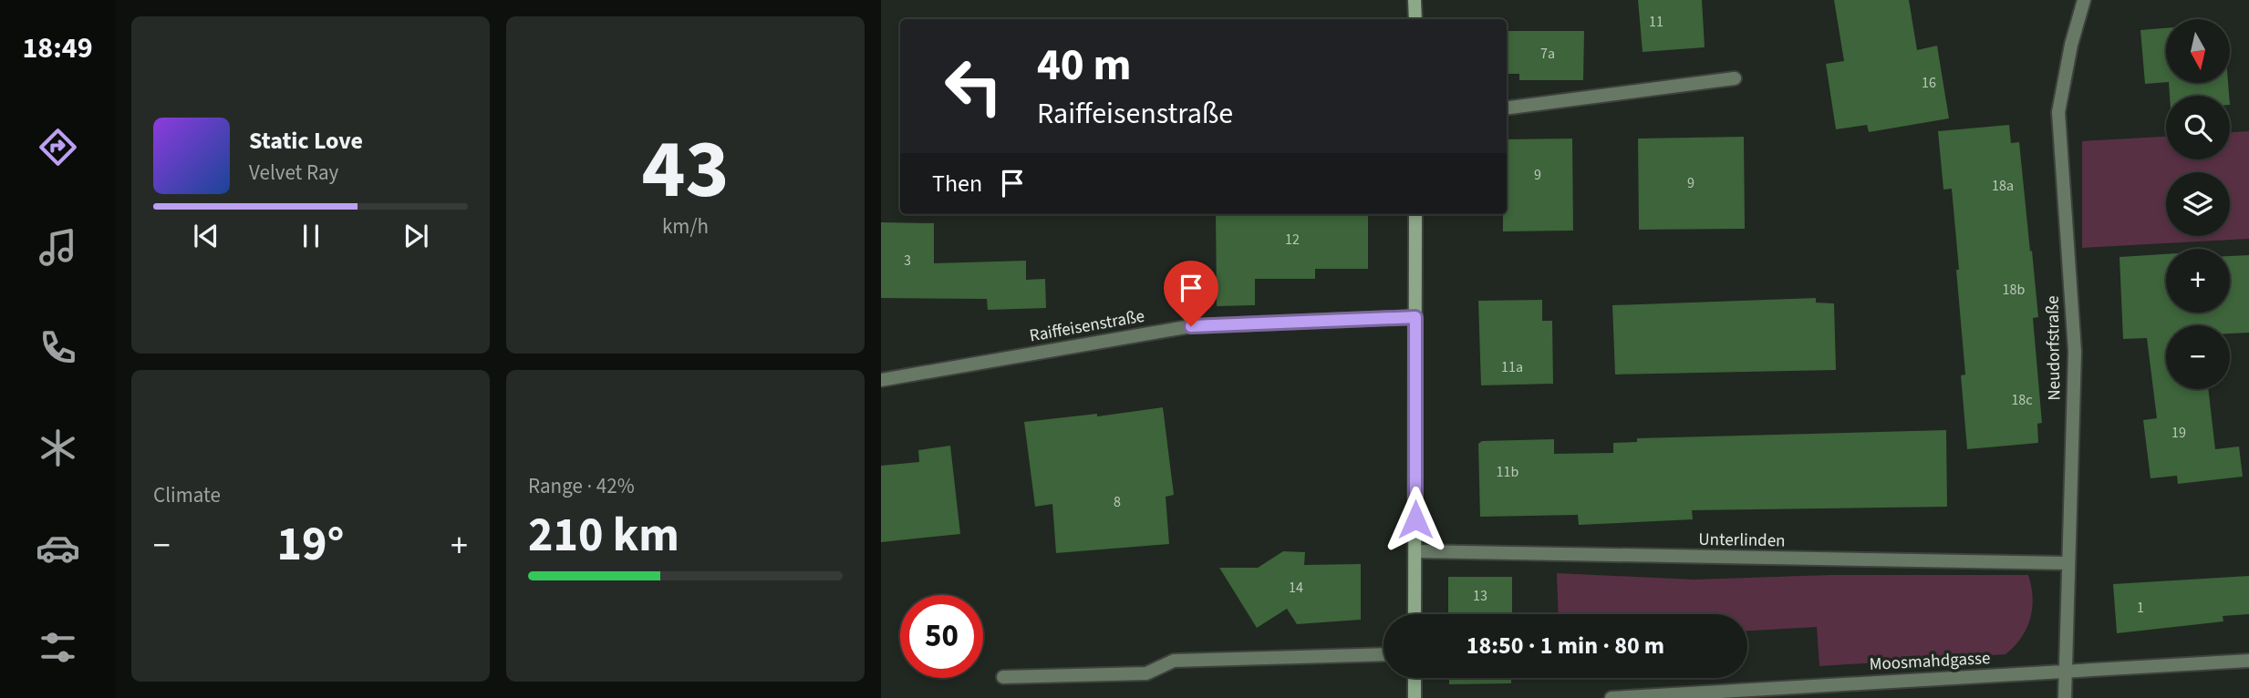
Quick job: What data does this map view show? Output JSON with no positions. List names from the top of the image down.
{
  "streets": {
    "street": [
      "Raiffeisenstraße",
      "Neudorfstraße",
      "Unterlinden",
      "Moosmahdgasse"
    ]
  },
  "crossings": [
    ["Neudorfstraße", "Unterlinden"],
    ["Neudorfstraße", "Moosmahdgasse"]
  ],
  "house_numbers": [
    "11",
    "7a",
    "16",
    "9",
    "9",
    "18a",
    "12",
    "3",
    "18b",
    "11a",
    "18c",
    "19",
    "11b",
    "8",
    "14",
    "13",
    "1"
  ],
  "north": "bottom",
  "page": {
    "tabs": "18:49",
    "tile": [
      ["43", "km/h"],
      "Climate",
      ["Range · 42%", "210 km"]
    ],
    "map_buttons": ["+", "−"],
    "turn": ["40 m", "Raiffeisenstraße"],
    "song": ["Static Love", "Velvet Ray"],
    "then": "Then",
    "heat": ["−", "19°", "+"],
    "limit": "50",
    "trip": "18:50 · 1 min · 80 m"
  }
}
